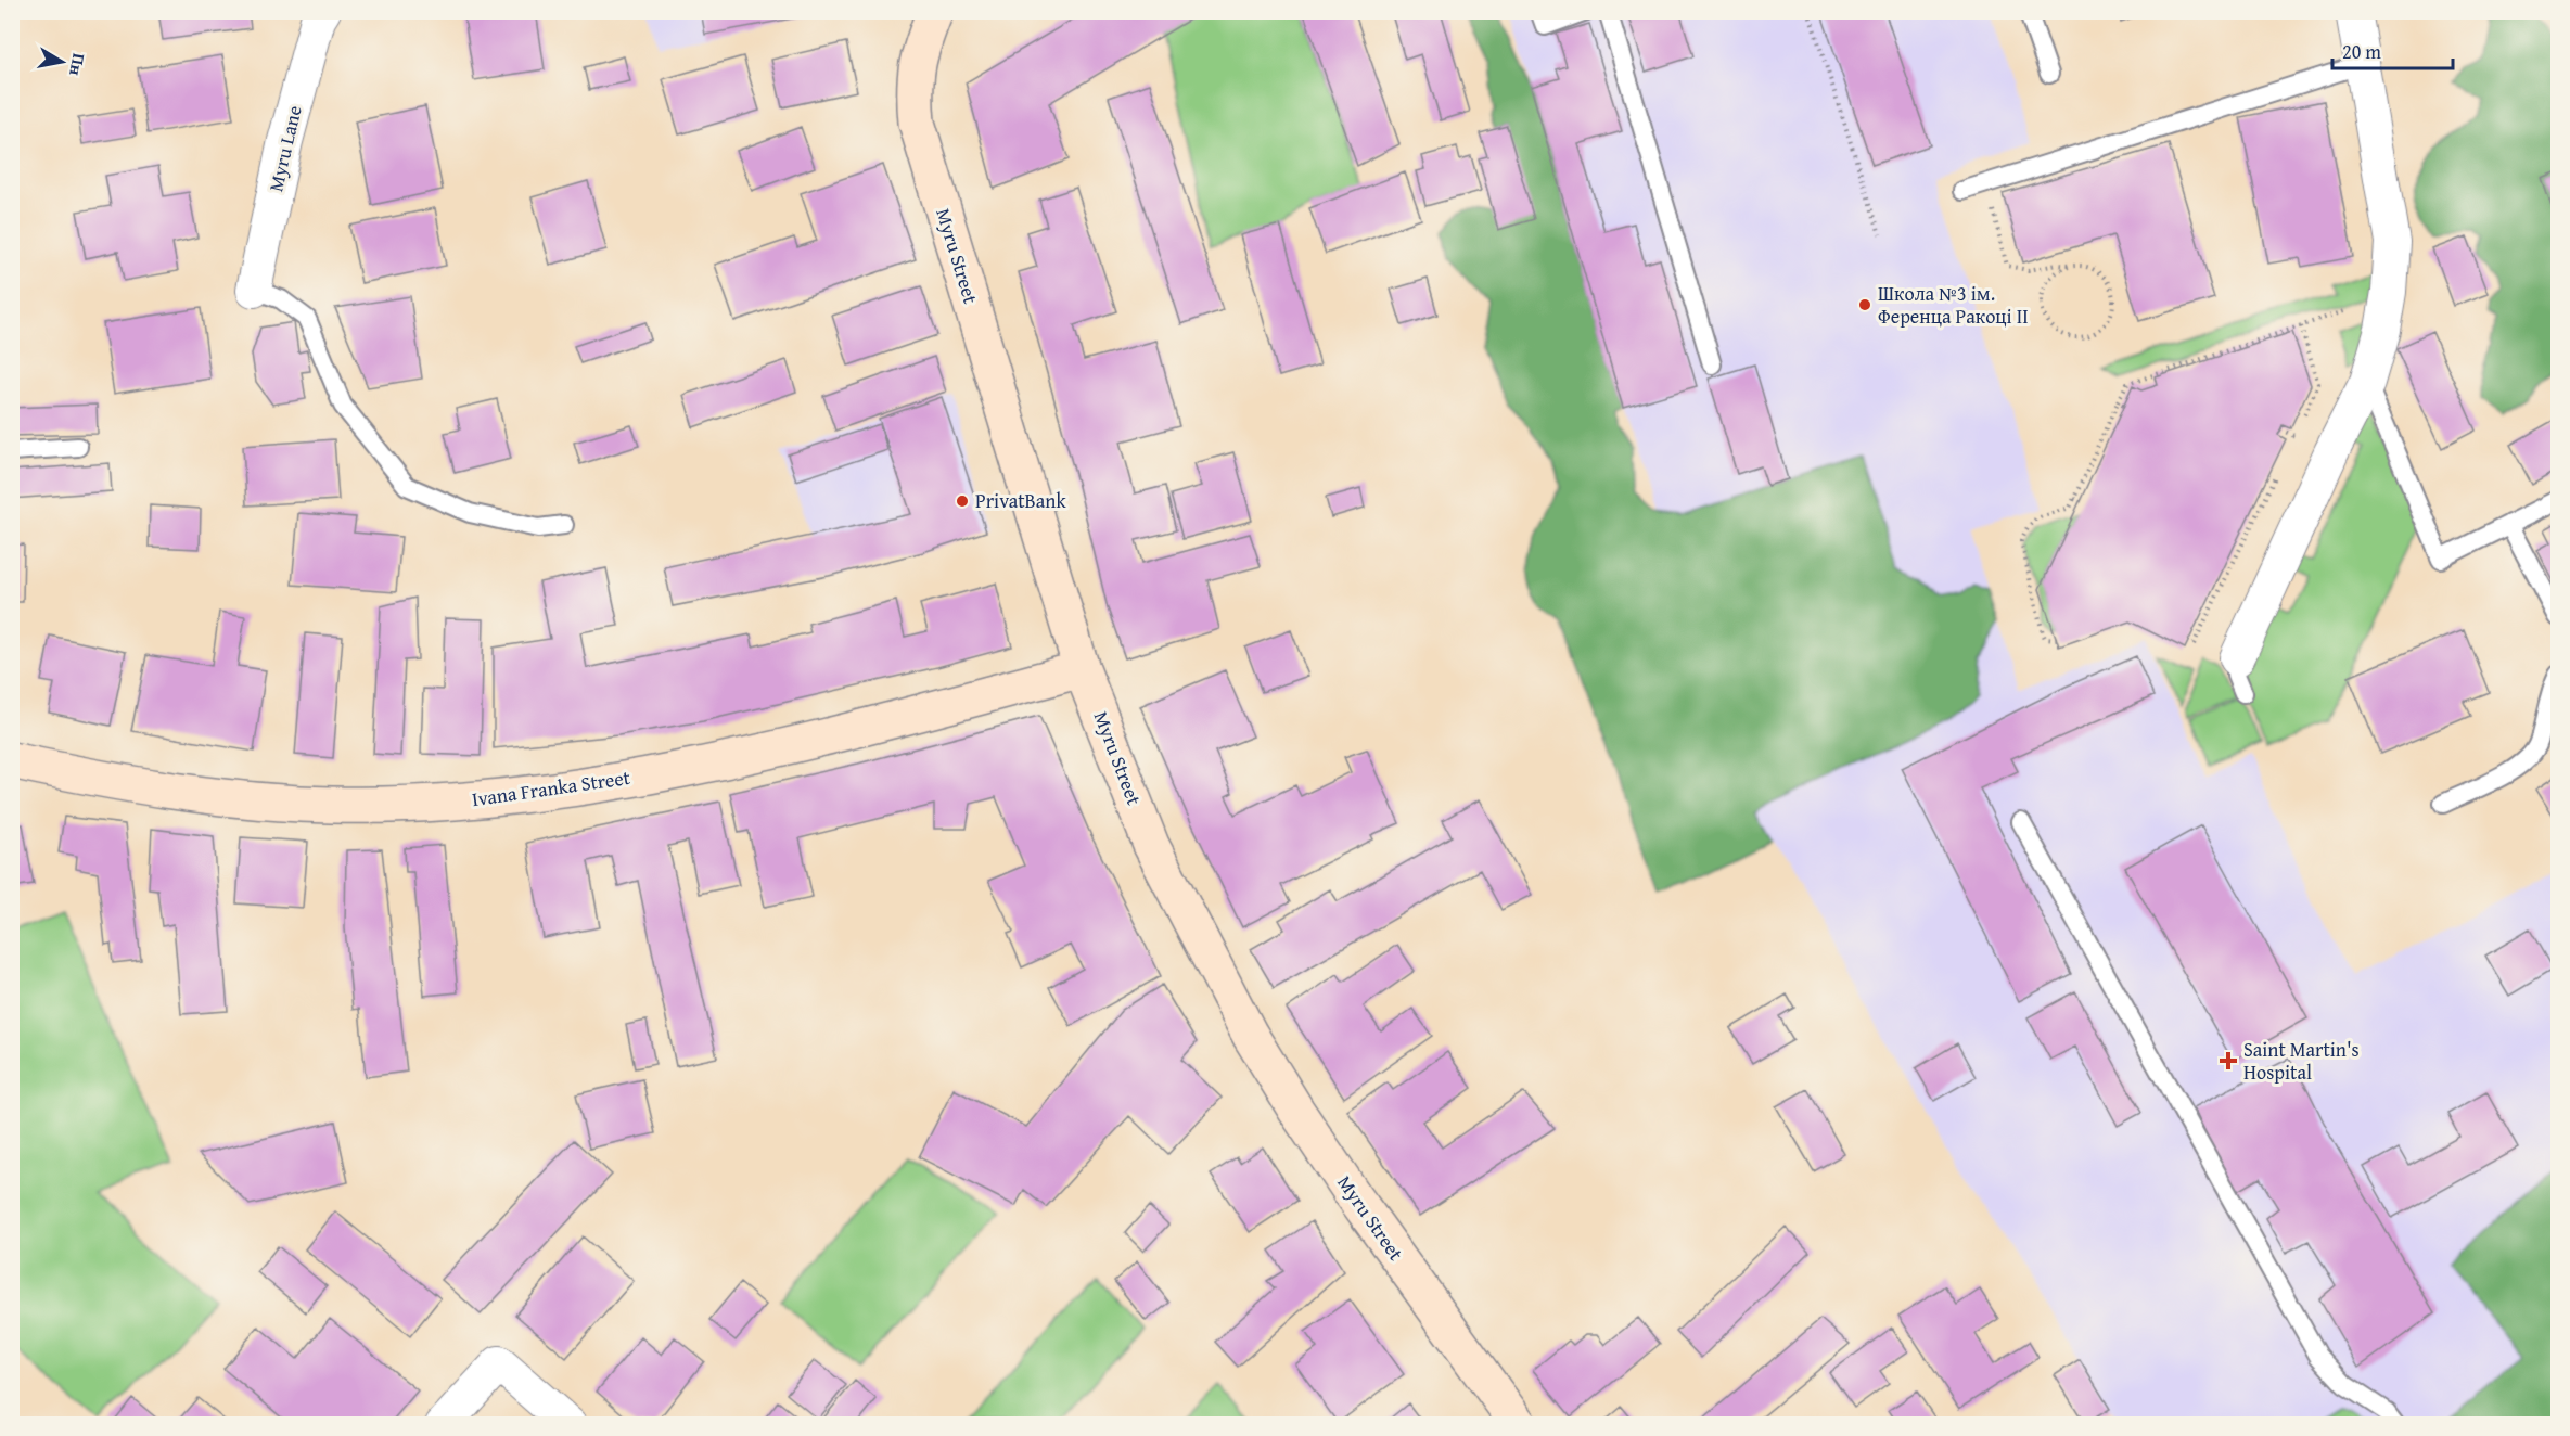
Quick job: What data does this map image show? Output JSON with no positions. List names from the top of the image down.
{
  "streets": {
    "main road": ["Myru Street", "Ivana Franka Street"],
    "street": ["Myru Lane"]
  },
  "crossings": [
    ["Myru Street", "Ivana Franka Street"]
  ],
  "places": {
    "other": ["Школа №3 ім. Ференца Ракоці II", "PrivatBank"],
    "health": ["Saint Martin's Hospital"]
  },
  "scale_bar": "20 m",
  "north": "right"
}
